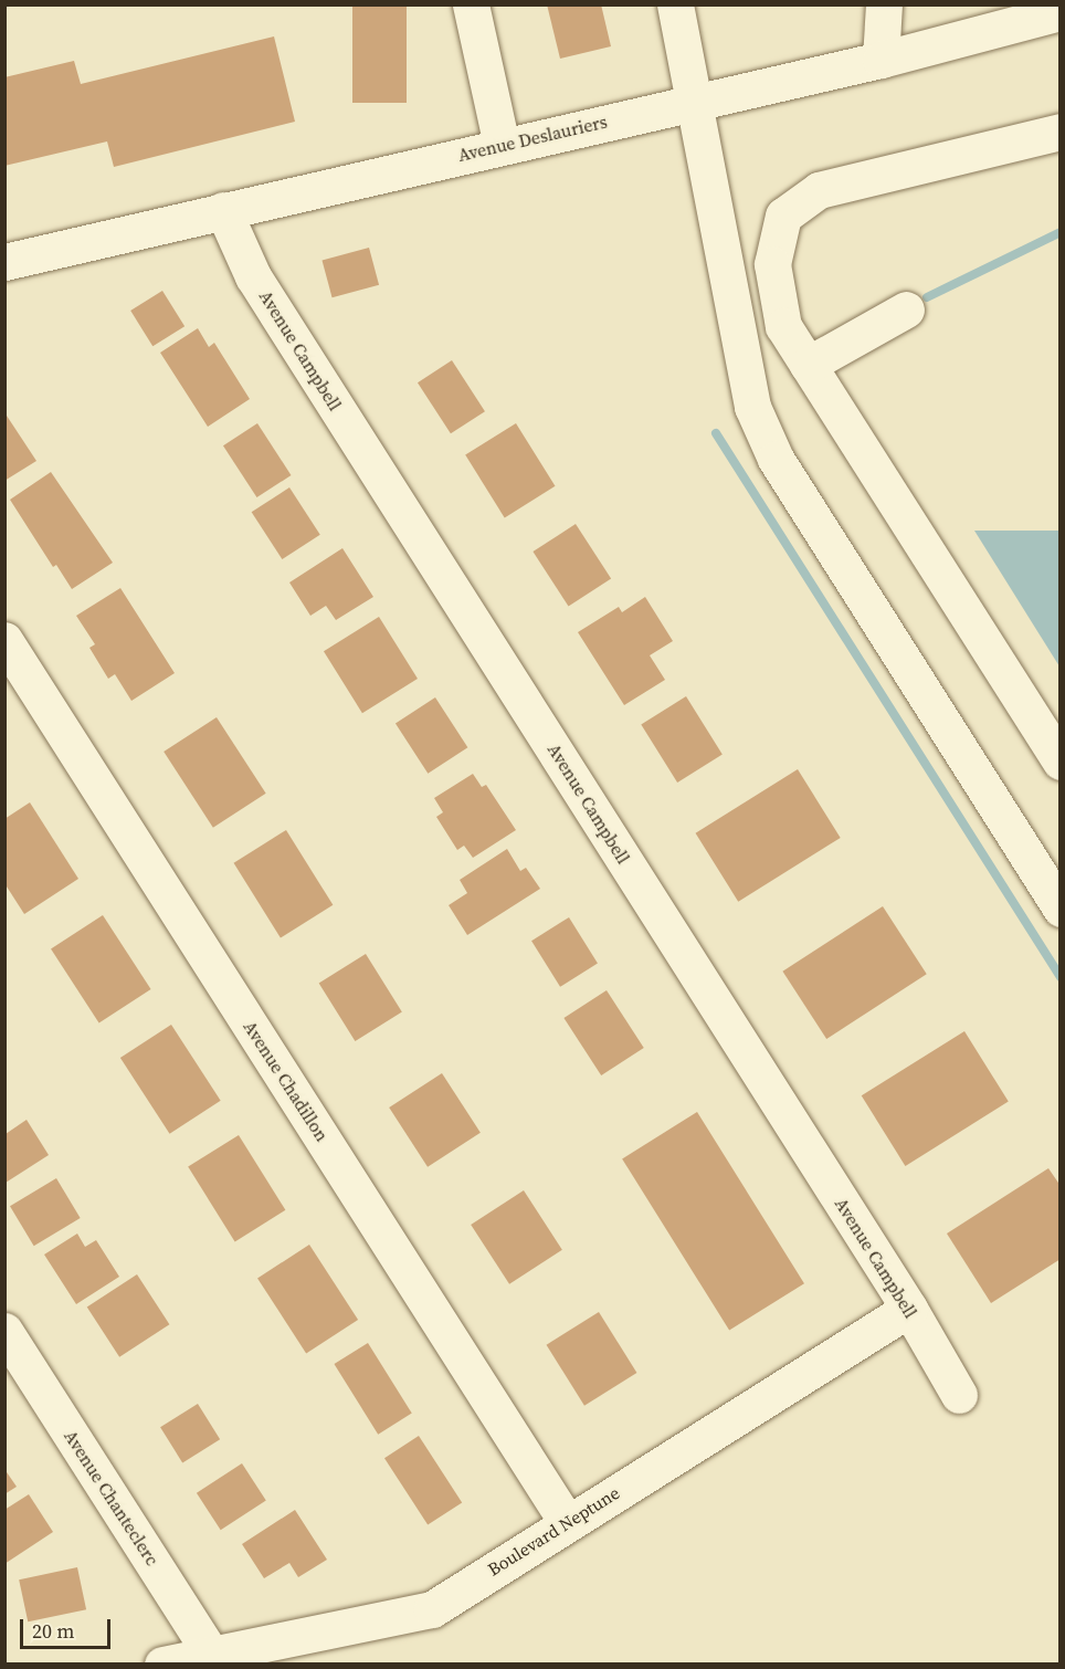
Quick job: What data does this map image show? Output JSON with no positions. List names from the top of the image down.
{
  "streets": {
    "street": [
      "Avenue Deslauriers",
      "Avenue Campbell",
      "Avenue Chadillon",
      "Avenue Chanteclerc",
      "Boulevard Neptune"
    ]
  },
  "crossings": [
    ["Avenue Deslauriers", "Avenue Campbell"],
    ["Avenue Campbell", "Boulevard Neptune"],
    ["Avenue Chadillon", "Boulevard Neptune"],
    ["Avenue Chanteclerc", "Boulevard Neptune"]
  ],
  "scale_bar": "20 m"
}
